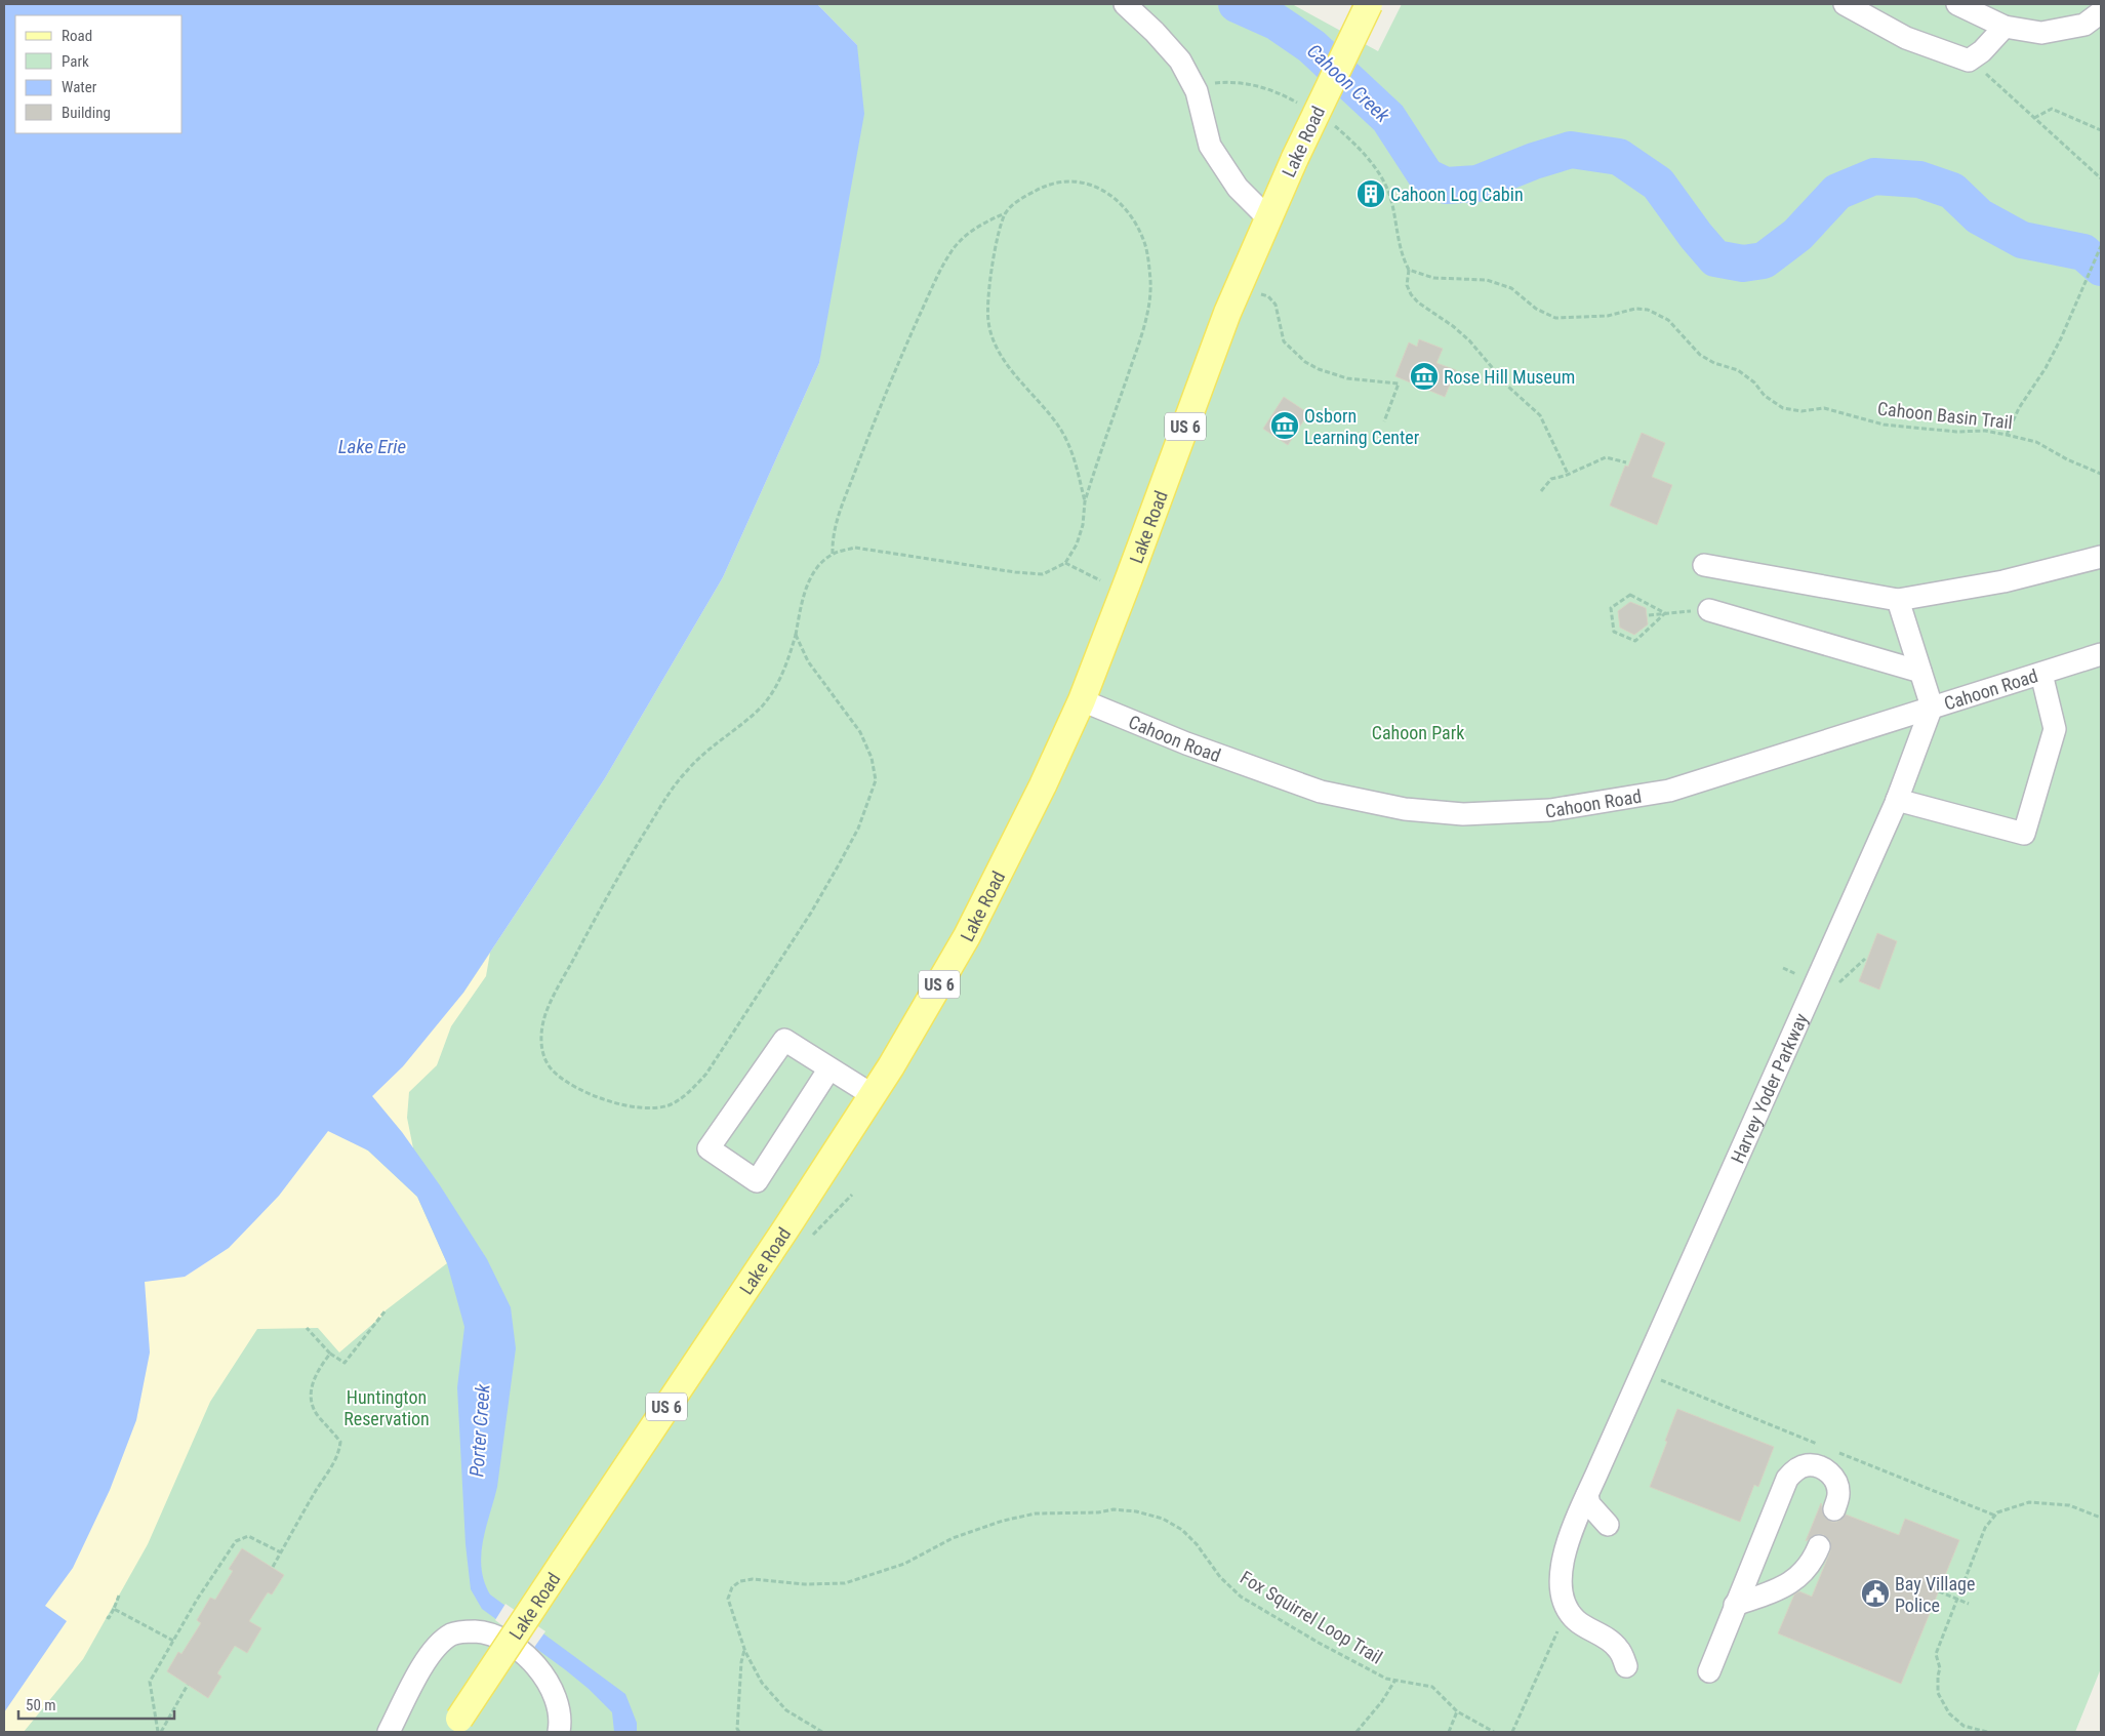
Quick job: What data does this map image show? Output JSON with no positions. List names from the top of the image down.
{
  "streets": {
    "main road": ["Lake Road", "US 6"],
    "street": ["Cahoon Road", "Harvey Yoder Parkway"],
    "path": ["Cahoon Basin Trail", "Fox Squirrel Loop Trail"]
  },
  "crossings": [
    ["Lake Road", "Cahoon Road"],
    ["Cahoon Road", "Harvey Yoder Parkway"]
  ],
  "water": ["Cahoon Creek", "Lake Erie", "Porter Creek"],
  "parks": ["Cahoon Park", "Huntington Reservation"],
  "places": {
    "building": ["Cahoon Log Cabin"],
    "museum": ["Rose Hill Museum", "Osborn Learning Center"],
    "public building": ["Bay Village Police"]
  },
  "legend": [
    "Road",
    "Park",
    "Water",
    "Building"
  ],
  "scale_bar": "50 m"
}
